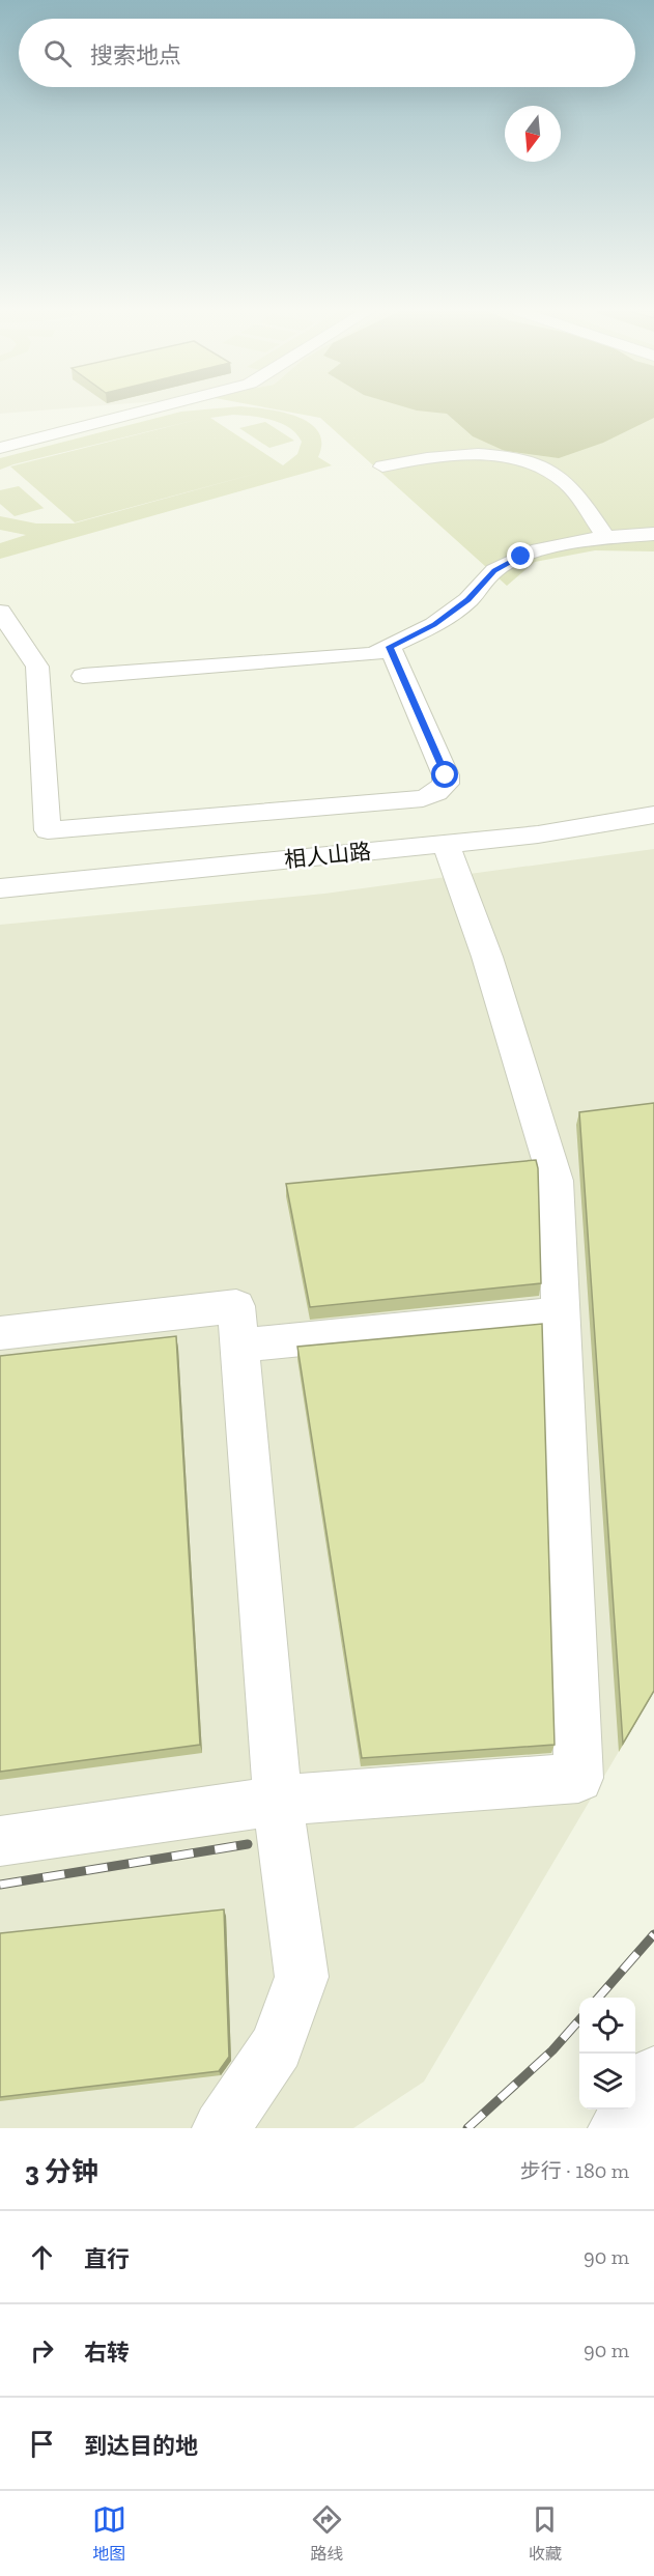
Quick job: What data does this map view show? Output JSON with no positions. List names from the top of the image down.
{
  "streets": {
    "street": ["相人山路"]
  },
  "north": "bottom",
  "page": {
    "search": "搜索地点",
    "heading": ["3 分钟", "步行 · 180 m"],
    "list": [
      ["直行", "90 m"],
      ["右转", "90 m"],
      "到达目的地"
    ],
    "nav": ["地图", "路线", "收藏"]
  }
}
